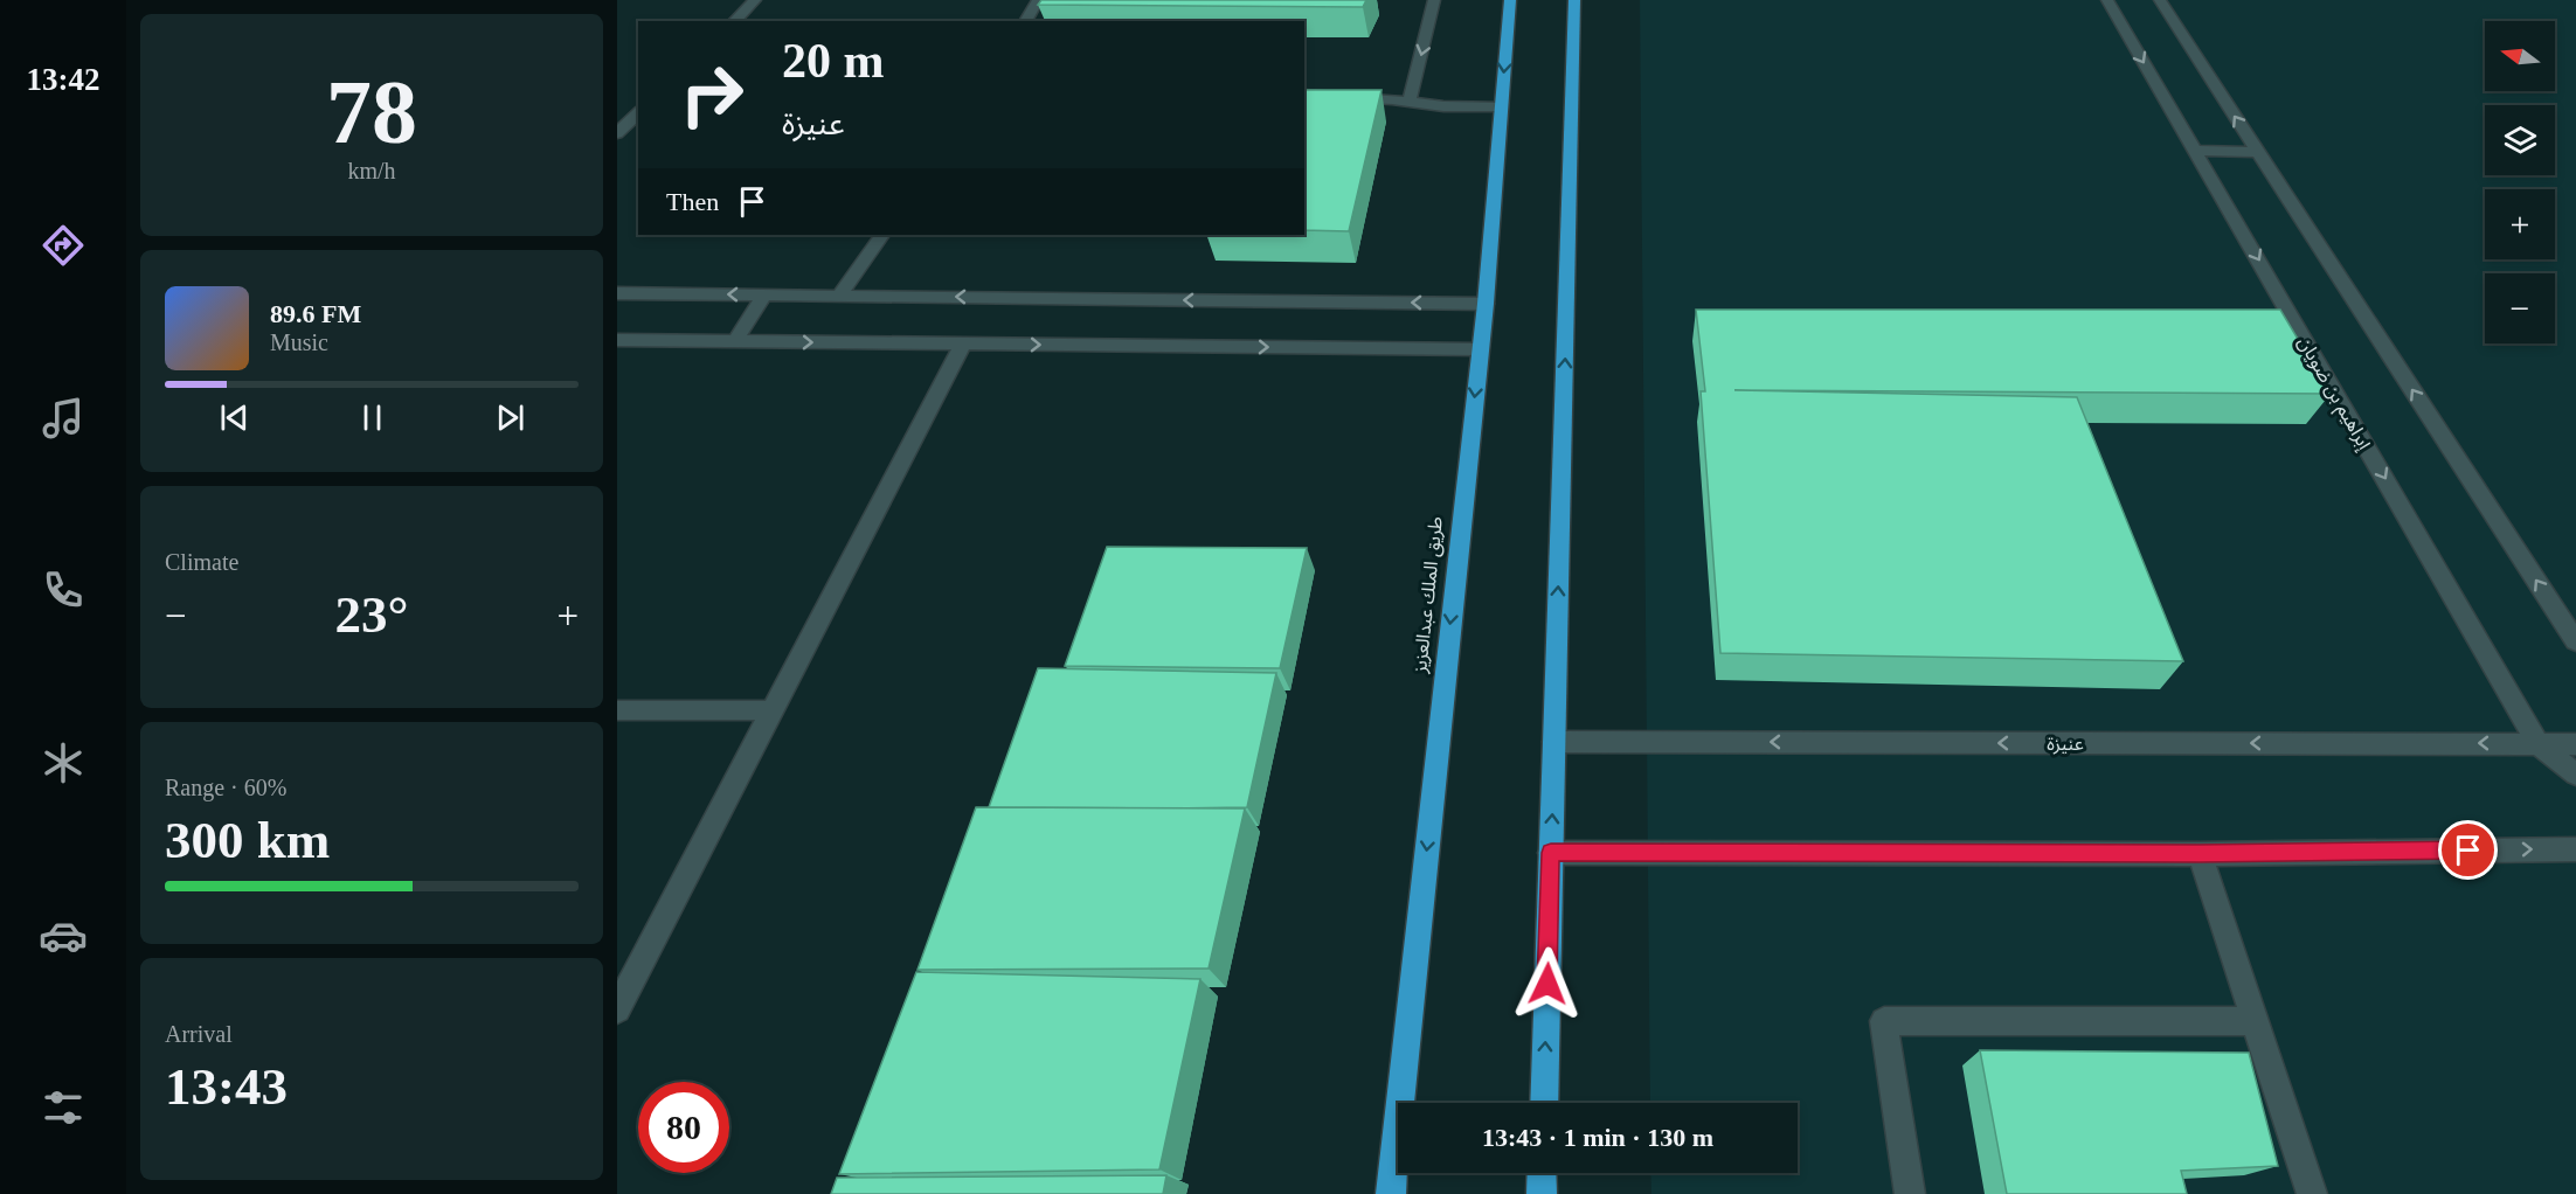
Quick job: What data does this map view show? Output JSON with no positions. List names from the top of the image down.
{
  "streets": {
    "highway": ["طريق الملك عبدالعزيز"],
    "street": ["إبراهيم بن ضويان", "عنيزة"]
  },
  "crossings": [
    ["إبراهيم بن ضويان", "عنيزة"]
  ],
  "north": "left",
  "page": {
    "tabs": "13:42",
    "tile": [
      ["78", "km/h"],
      "Climate",
      ["Range · 60%", "300 km"],
      ["Arrival", "13:43"]
    ],
    "map_buttons": ["+", "−"],
    "turn": ["20 m", "عنيزة"],
    "then": "Then",
    "song": ["89.6 FM", "Music"],
    "heat": ["−", "23°", "+"],
    "limit": "80",
    "trip": "13:43 · 1 min · 130 m"
  }
}
